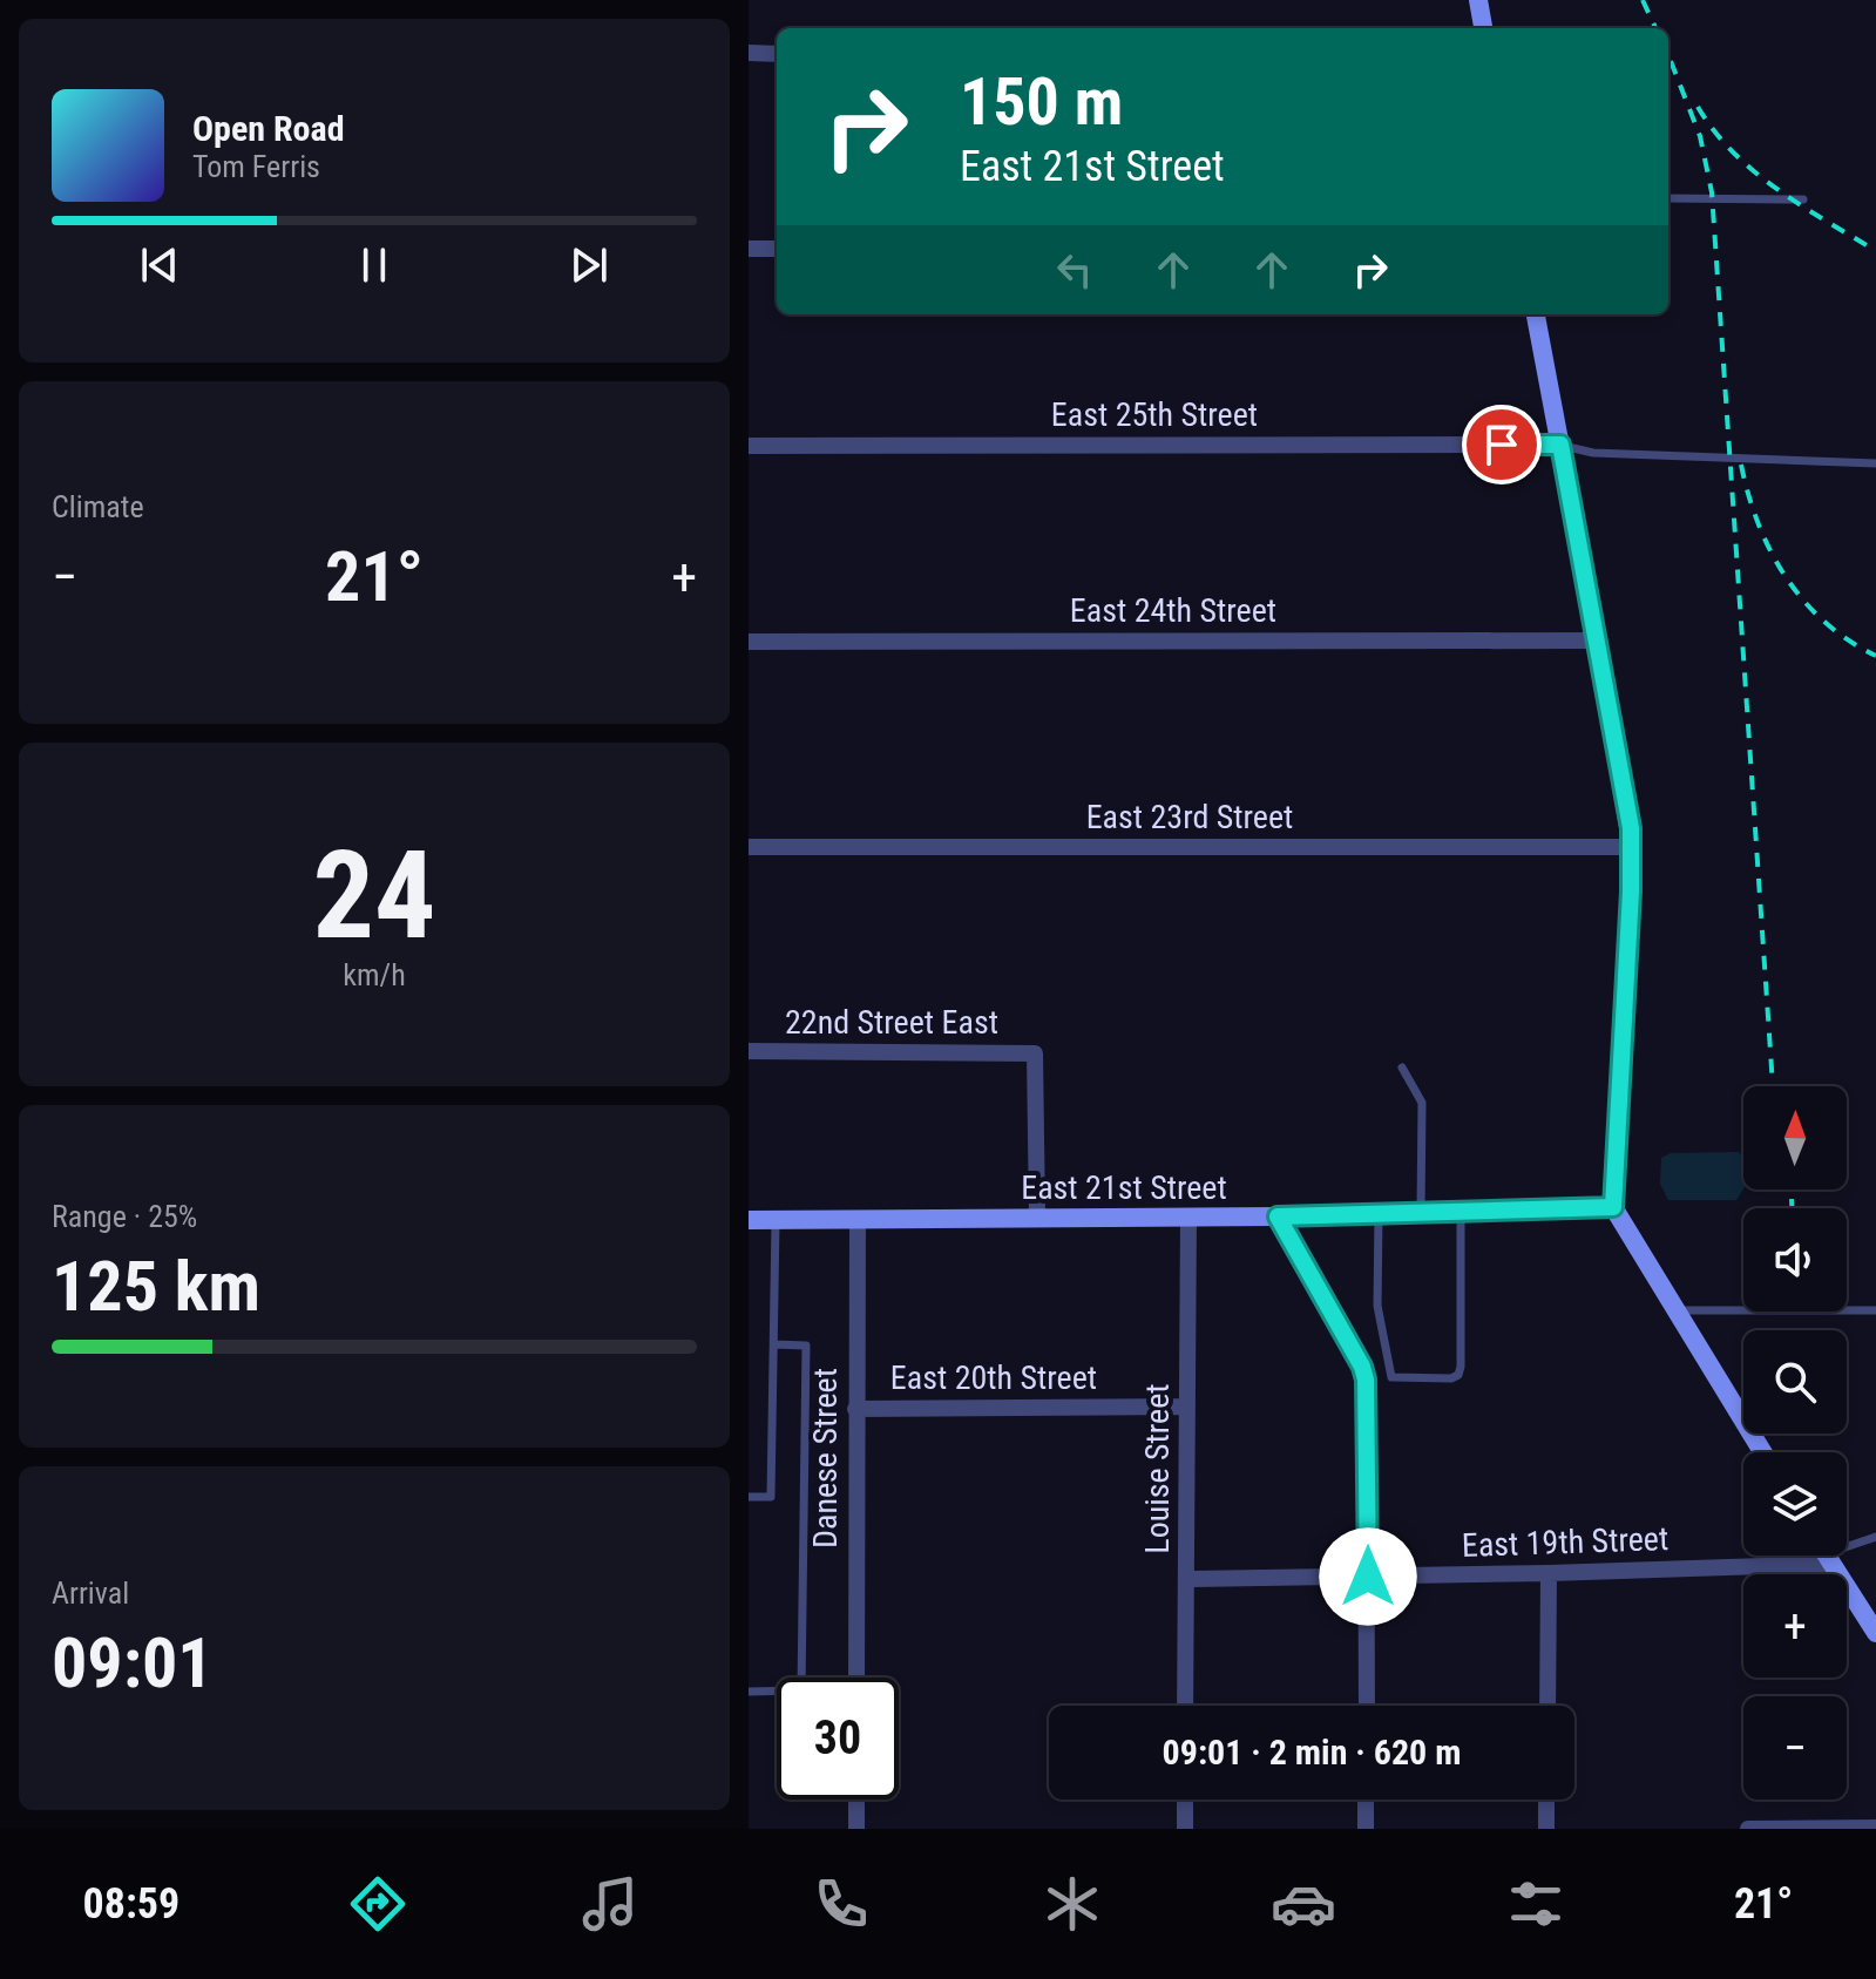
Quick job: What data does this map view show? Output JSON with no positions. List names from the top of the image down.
{
  "streets": {
    "street": [
      "East 25th Street",
      "East 24th Street",
      "East 23rd Street",
      "22nd Street East",
      "East 21st Street",
      "East 20th Street",
      "Danese Street",
      "Louise Street",
      "East 19th Street"
    ]
  },
  "crossings": [
    ["22nd Street East", "East 21st Street"],
    ["East 21st Street", "Danese Street"],
    ["East 21st Street", "Louise Street"],
    ["East 20th Street", "Danese Street"],
    ["East 20th Street", "Louise Street"],
    ["Louise Street", "East 19th Street"]
  ],
  "north": "top",
  "page": {
    "turn": ["150 m", "East 21st Street"],
    "song": ["Open Road", "Tom Ferris"],
    "tile": [
      "Climate",
      ["24", "km/h"],
      ["Range · 25%", "125 km"],
      ["Arrival", "09:01"]
    ],
    "heat": ["−", "21°", "+"],
    "map_buttons": ["+", "−"],
    "limit": "30",
    "trip": "09:01 · 2 min · 620 m",
    "tabs": ["08:59", "21°"]
  }
}
